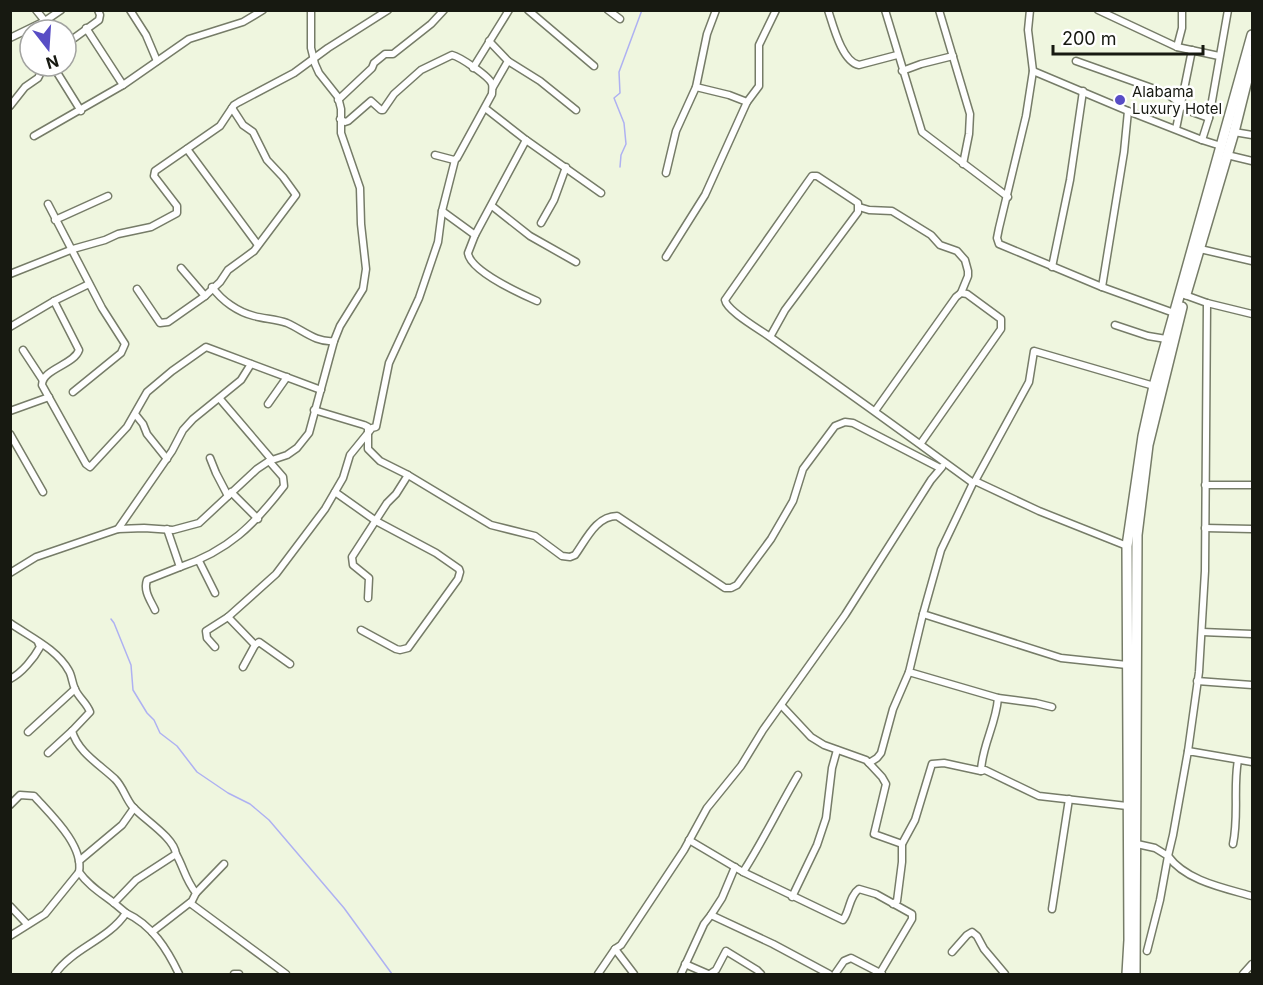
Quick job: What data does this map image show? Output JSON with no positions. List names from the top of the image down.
{
  "places": ["Alabama Luxury Hotel"],
  "scale_bar": "200 m",
  "north": "bottom"
}
